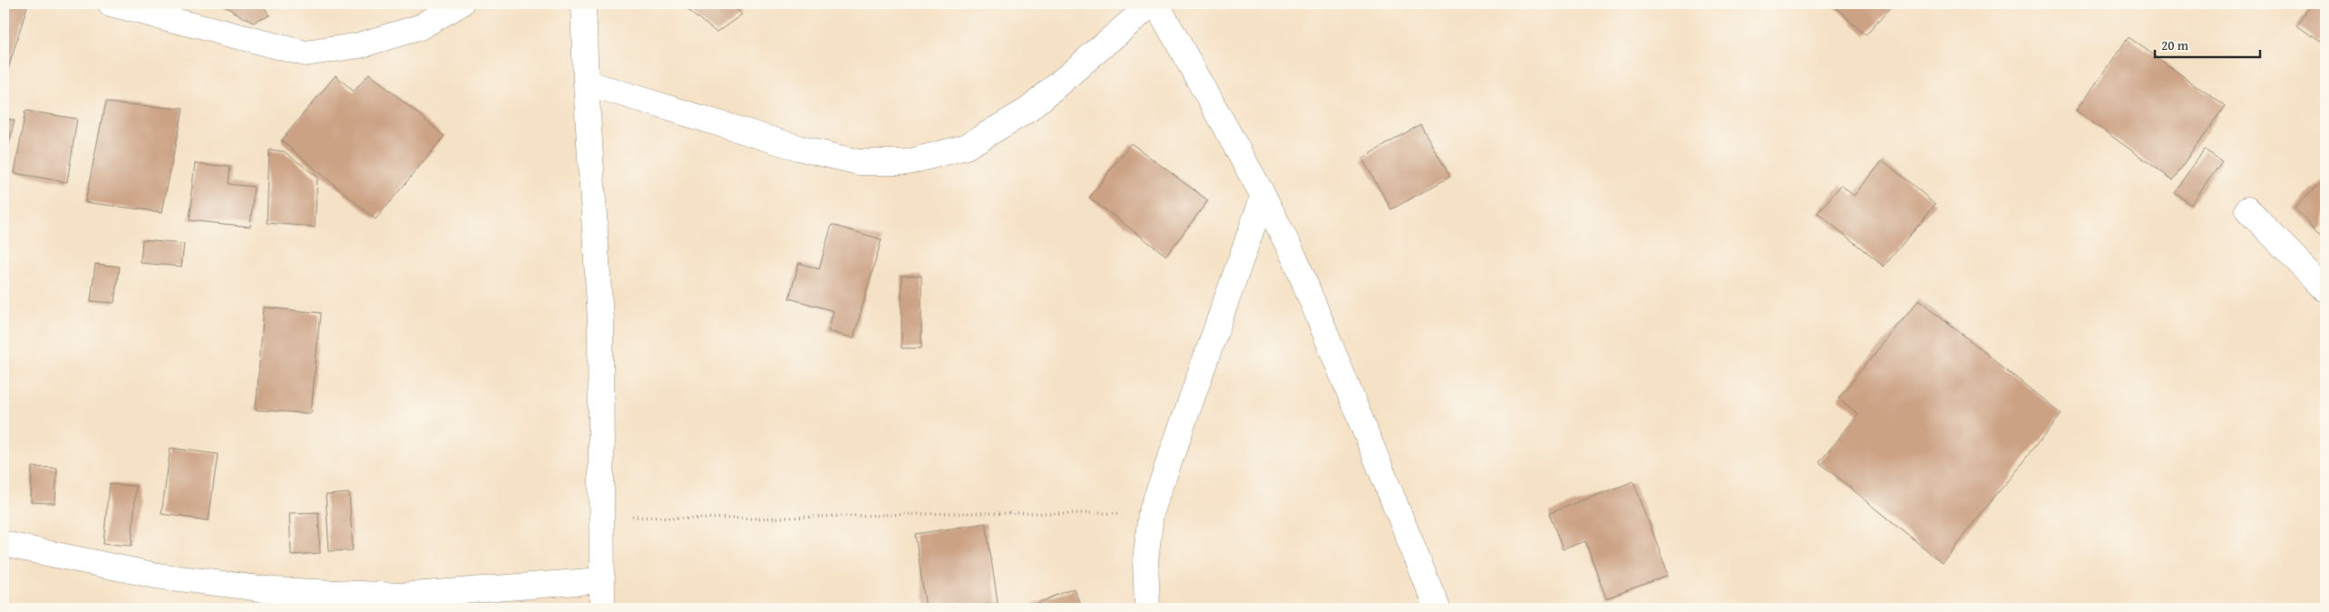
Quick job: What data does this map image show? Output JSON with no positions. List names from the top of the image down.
{
  "scale_bar": "20 m"
}
